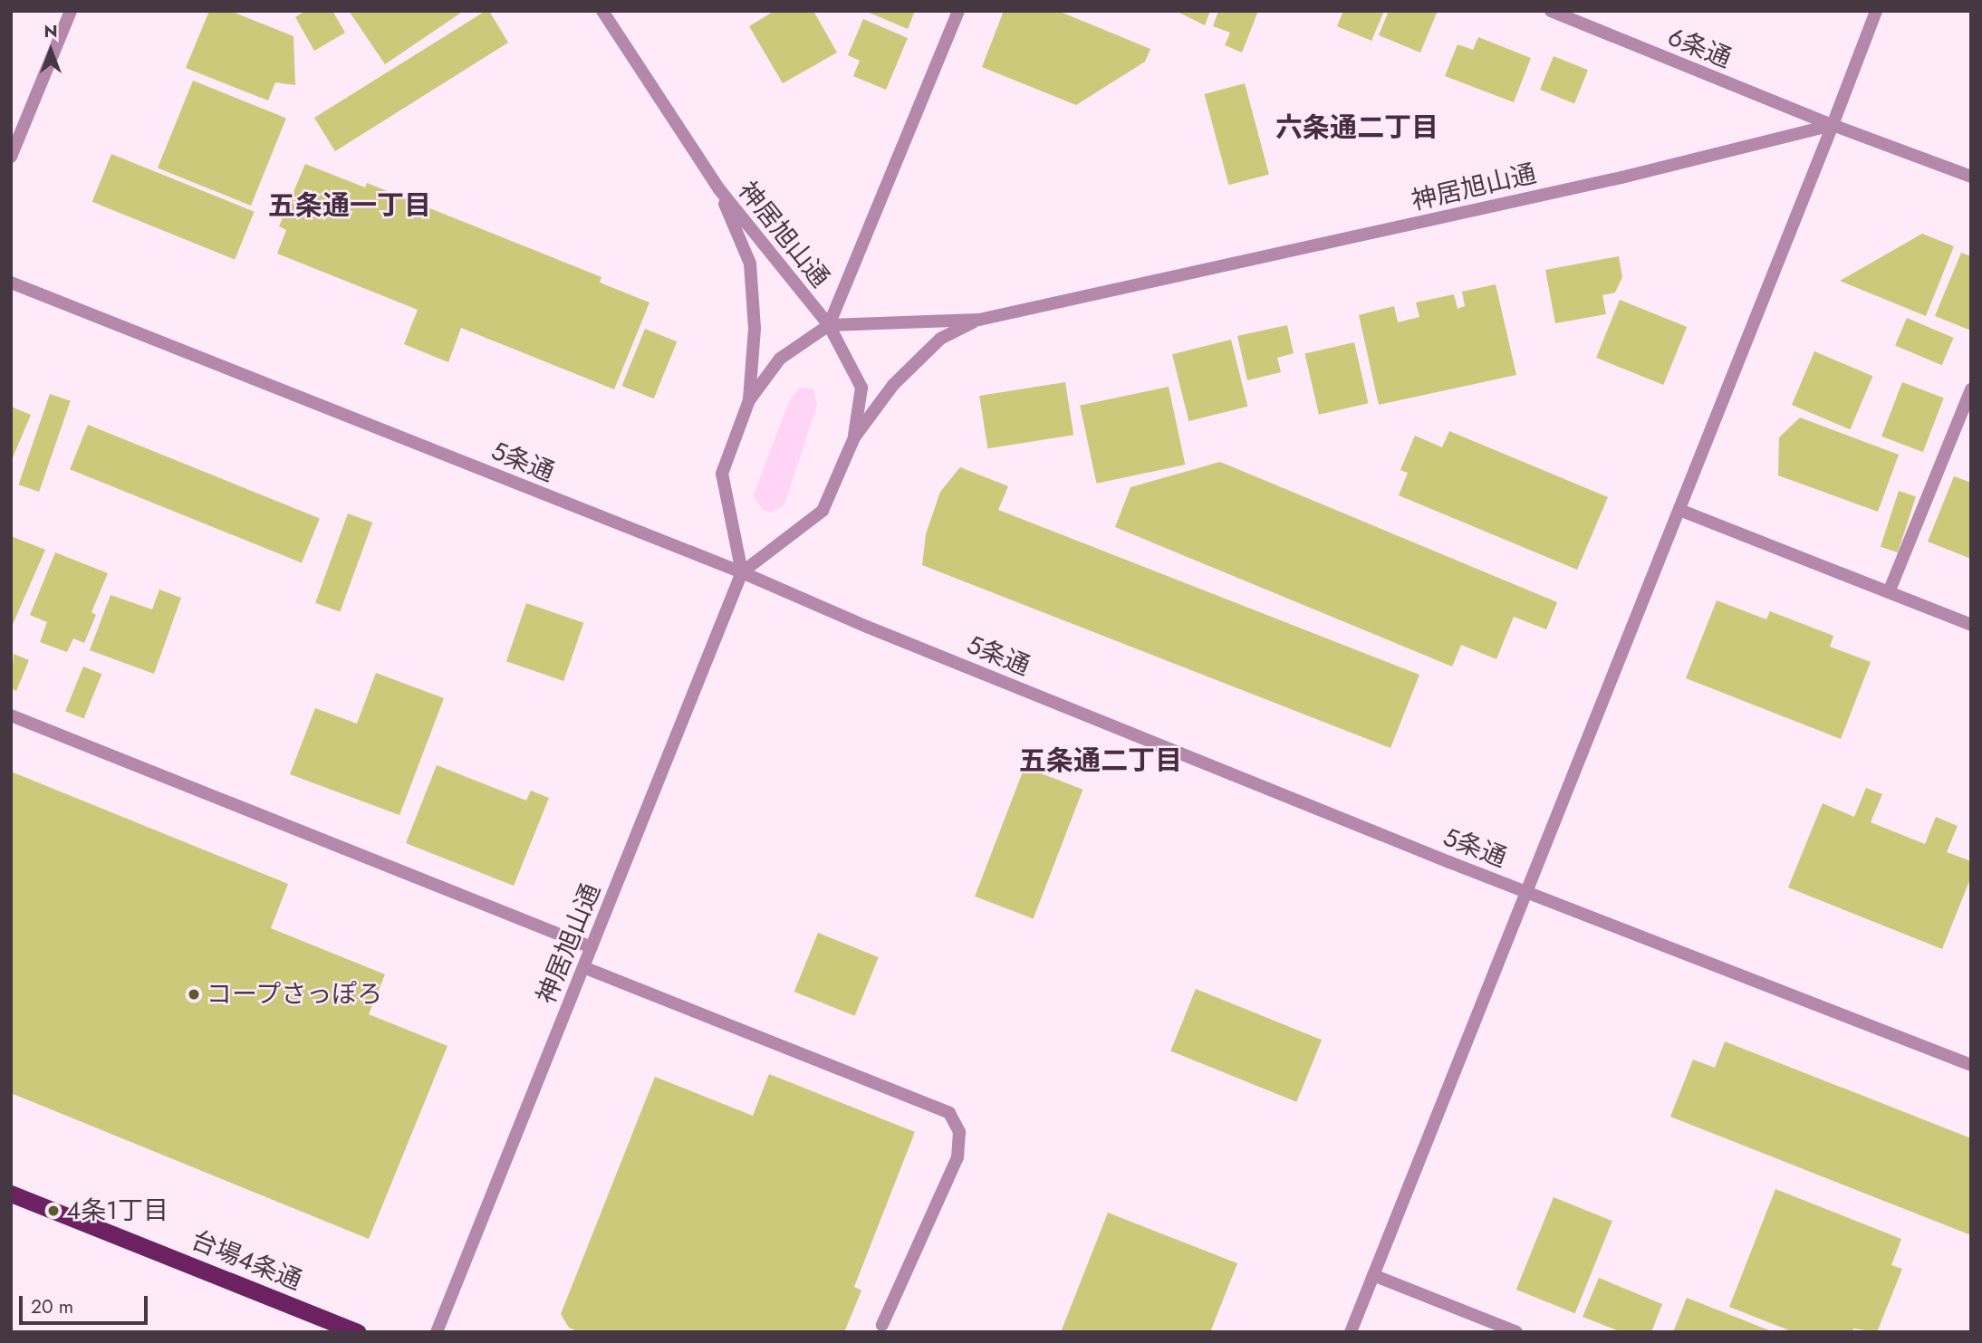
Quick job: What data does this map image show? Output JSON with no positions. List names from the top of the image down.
{
  "streets": {
    "highway": ["台場4条通"],
    "street": ["6条通", "神居旭山通", "5条通"]
  },
  "crossings": [
    ["6条通", "神居旭山通"],
    ["神居旭山通", "5条通"]
  ],
  "districts": ["六条通二丁目", "五条通一丁目", "五条通二丁目"],
  "places": ["コープさっぽろ", "4条1丁目"],
  "scale_bar": "20 m",
  "north": "top"
}
